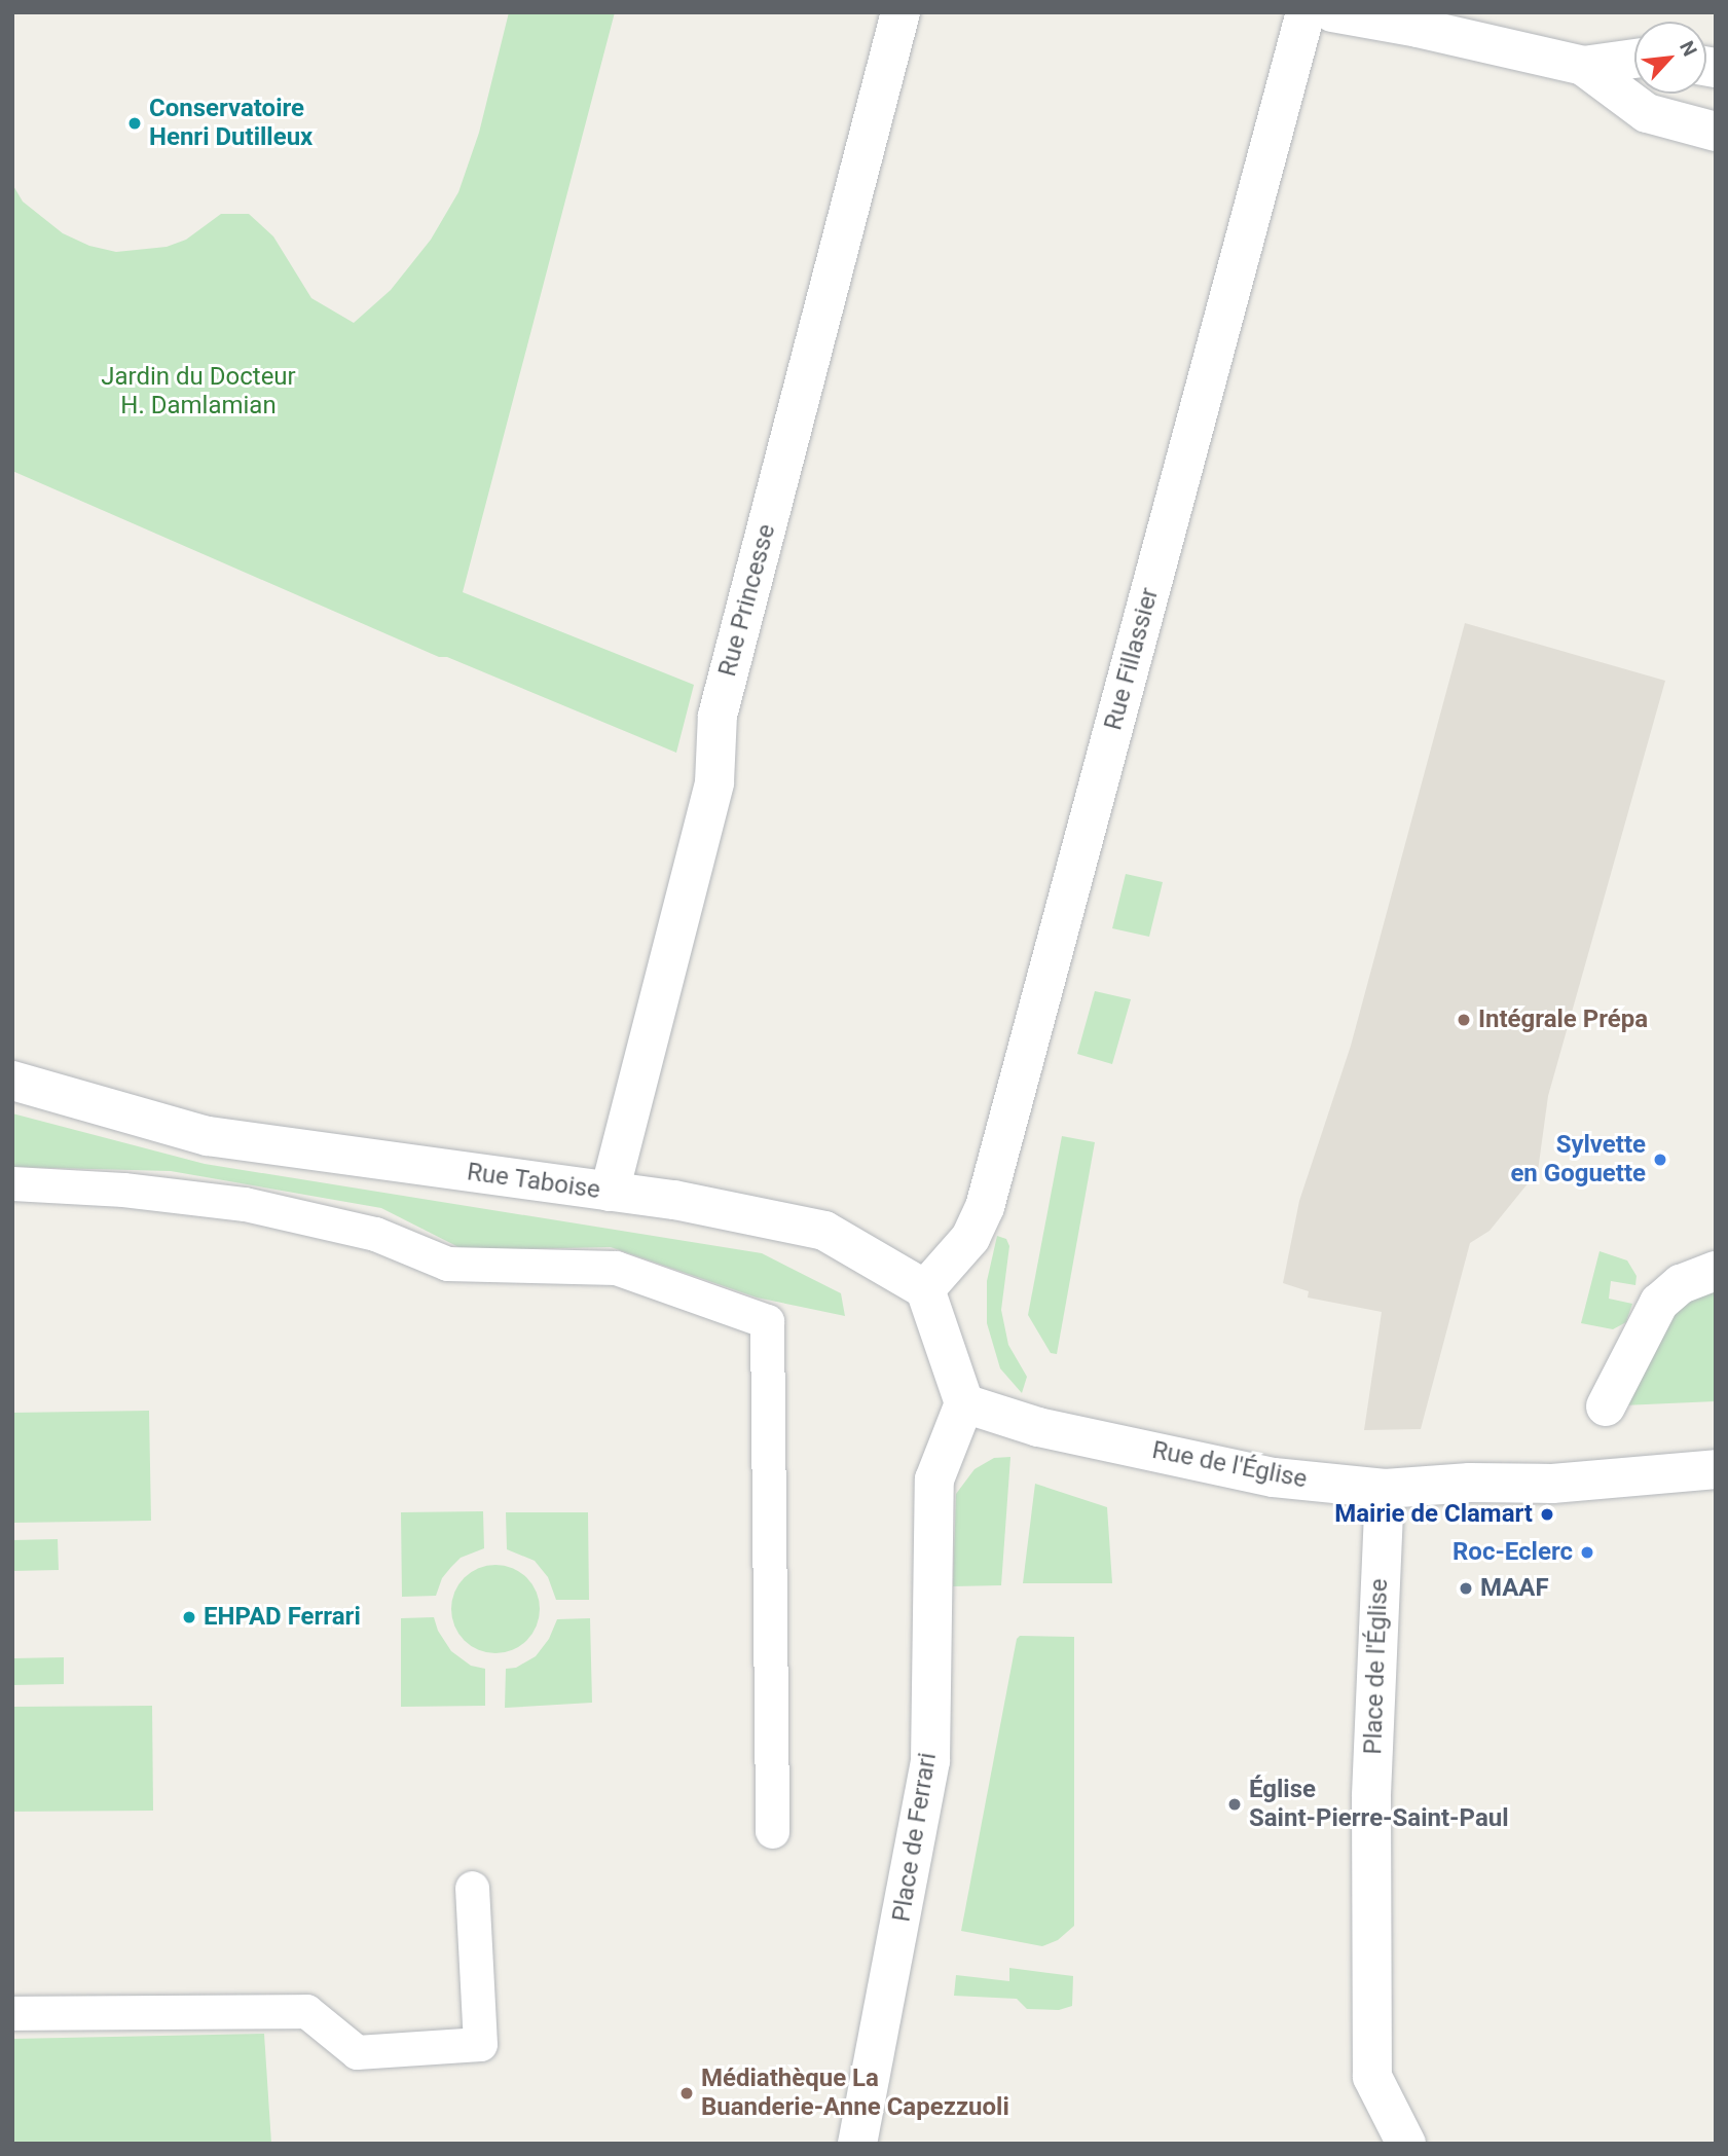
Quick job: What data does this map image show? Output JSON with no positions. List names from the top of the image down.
{
  "streets": {
    "street": [
      "Rue Princesse",
      "Rue Fillassier",
      "Rue Taboise",
      "Rue de l'Église",
      "Place de l'Église",
      "Place de Ferrari"
    ]
  },
  "crossings": [
    ["Rue Princesse", "Rue Taboise"],
    ["Rue Fillassier", "Rue Taboise"],
    ["Rue de l'Église", "Place de l'Église"],
    ["Rue de l'Église", "Place de Ferrari"]
  ],
  "parks": ["Jardin du Docteur H. Damlamian"],
  "places": [
    "Conservatoire Henri Dutilleux",
    "Intégrale Prépa",
    "Sylvette en Goguette",
    "Mairie de Clamart",
    "Roc-Eclerc",
    "MAAF",
    "EHPAD Ferrari",
    "Église Saint-Pierre-Saint-Paul",
    "Médiathèque La Buanderie-Anne Capezzuoli"
  ],
  "north": "top right"
}
